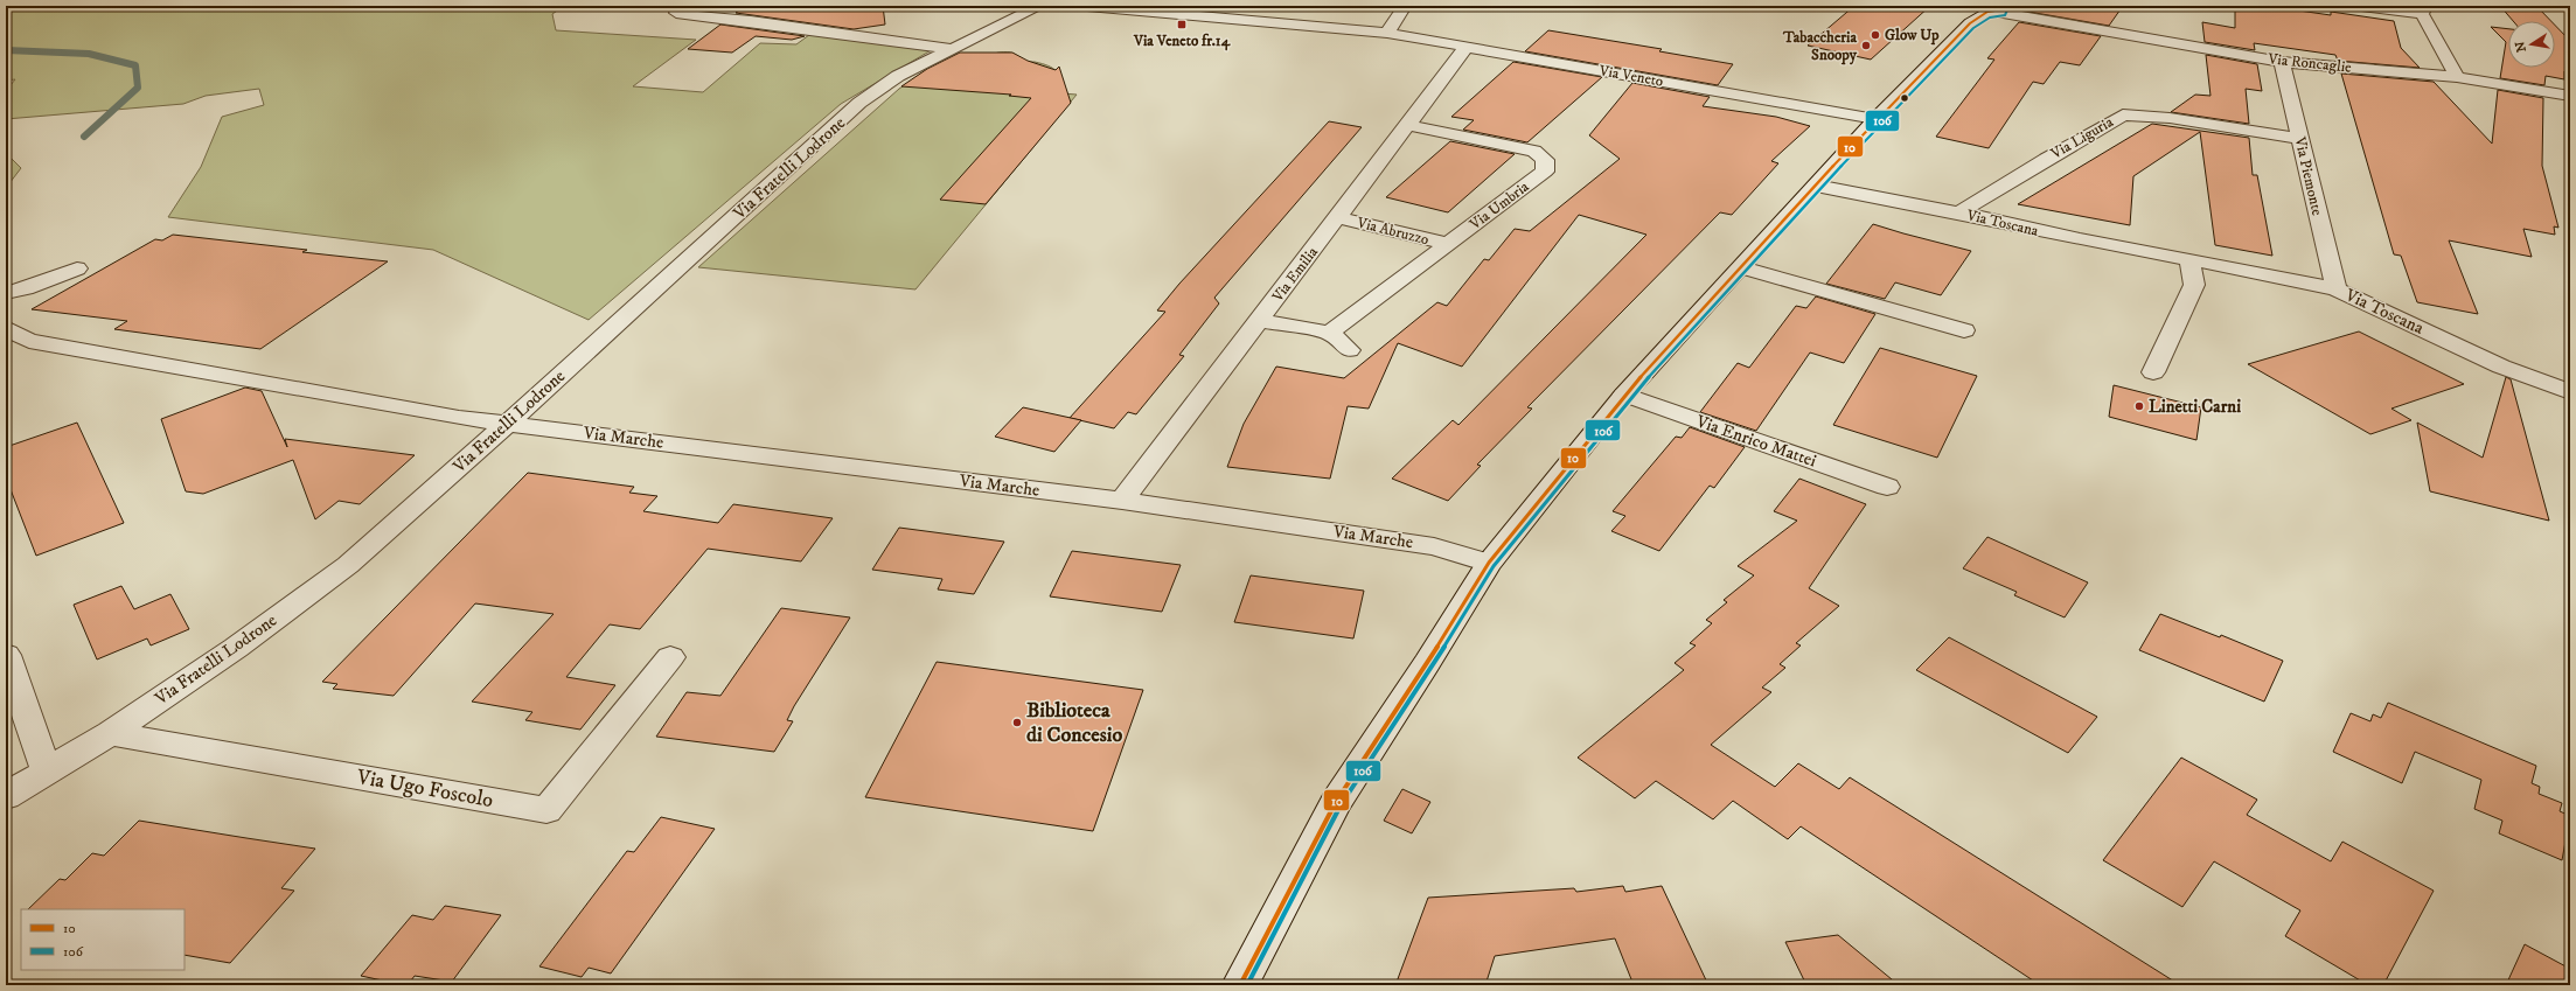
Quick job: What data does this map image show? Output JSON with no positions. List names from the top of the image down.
{
  "streets": {
    "street": [
      "Via Roncaglie",
      "Via Veneto",
      "Via Liguria",
      "Via Fratelli Lodrone",
      "Via Piemonte",
      "Via Umbria",
      "Via Toscana",
      "Via Abruzzo",
      "Via Emilia",
      "Via Marche",
      "Via Enrico Mattei",
      "Via Ugo Foscolo"
    ]
  },
  "crossings": [
    ["Via Roncaglie", "Via Piemonte"],
    ["Via Veneto", "Via Emilia"],
    ["Via Liguria", "Via Piemonte"],
    ["Via Liguria", "Via Toscana"],
    ["Via Fratelli Lodrone", "Via Marche"],
    ["Via Fratelli Lodrone", "Via Ugo Foscolo"],
    ["Via Piemonte", "Via Toscana"],
    ["Via Umbria", "Via Abruzzo"],
    ["Via Umbria", "Via Emilia"],
    ["Via Abruzzo", "Via Emilia"],
    ["Via Emilia", "Via Marche"]
  ],
  "places": {
    "transit": ["Via Veneto fr.14"],
    "other": [
      "Glow Up",
      "Tabaccheria Snoopy",
      "Linetti Carni",
      "Biblioteca di Concesio"
    ]
  },
  "lines": ["transit line 106", "transit line 10"],
  "legend": ["10", "106"],
  "north": "left"
}
